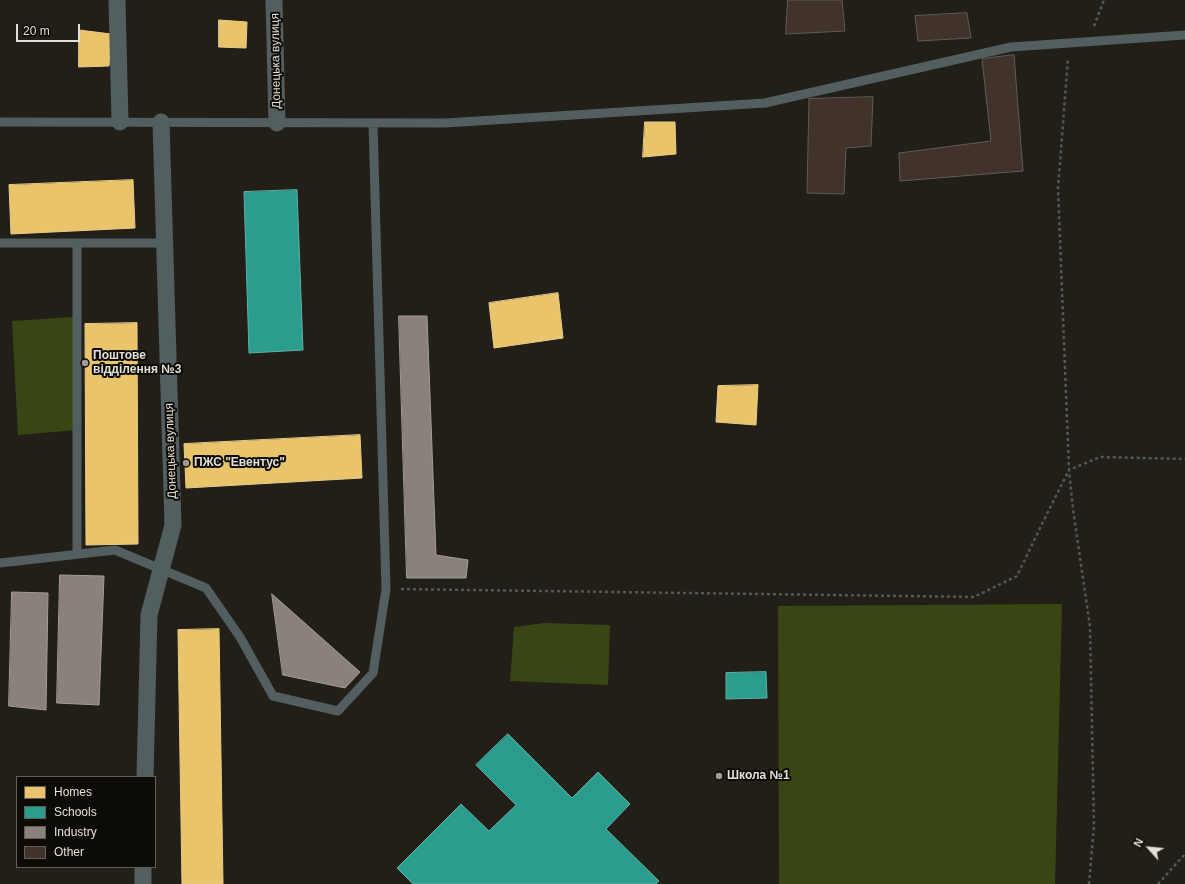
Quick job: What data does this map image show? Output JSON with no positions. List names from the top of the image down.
{
  "streets": {
    "street": ["Донецька вулиця"]
  },
  "places": ["Поштове відділення №3", "ПЖС \"Евентус\"", "Школа №1"],
  "legend": [
    "Homes",
    "Schools",
    "Industry",
    "Other"
  ],
  "scale_bar": "20 m",
  "north": "top left"
}
